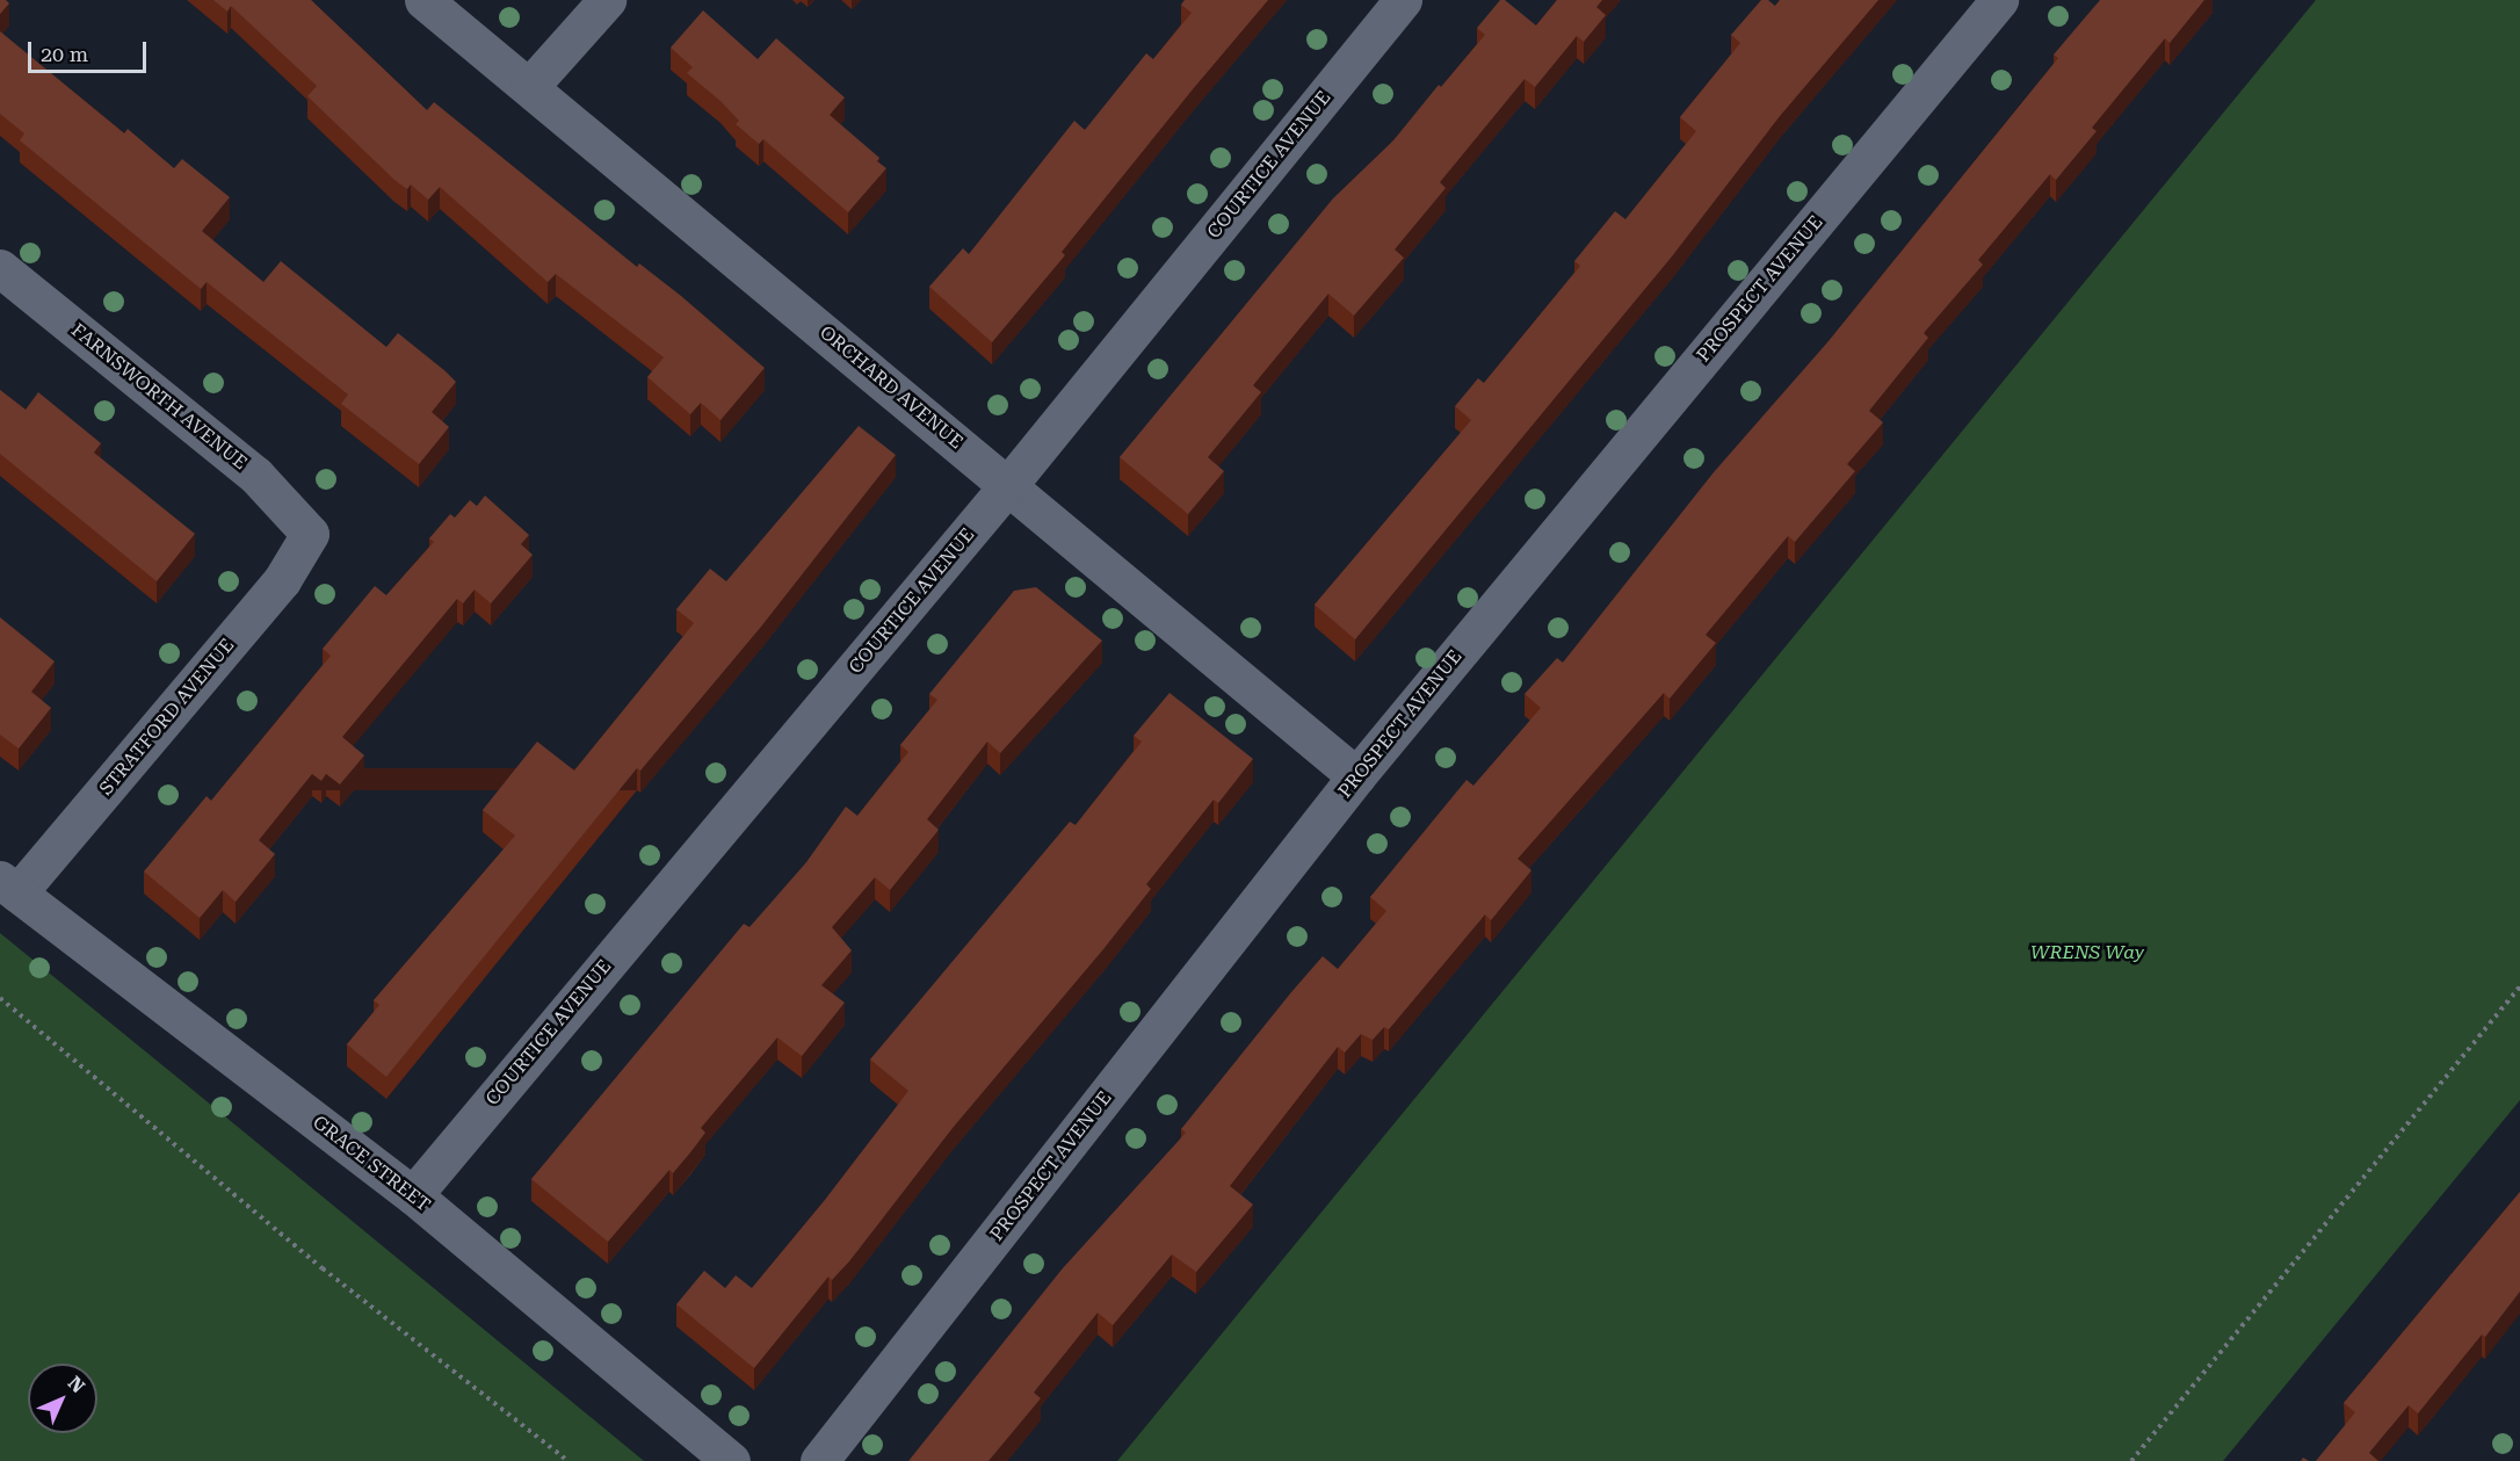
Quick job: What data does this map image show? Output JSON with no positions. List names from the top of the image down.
{
  "streets": {
    "street": [
      "COURTICE AVENUE",
      "PROSPECT AVENUE",
      "ORCHARD AVENUE",
      "FARNSWORTH AVENUE",
      "STRATFORD AVENUE",
      "GRACE STREET"
    ]
  },
  "crossings": [
    ["COURTICE AVENUE", "ORCHARD AVENUE"],
    ["COURTICE AVENUE", "GRACE STREET"],
    ["PROSPECT AVENUE", "ORCHARD AVENUE"],
    ["FARNSWORTH AVENUE", "STRATFORD AVENUE"],
    ["STRATFORD AVENUE", "GRACE STREET"]
  ],
  "parks": ["WRENS Way"],
  "scale_bar": "20 m",
  "north": "top right"
}
